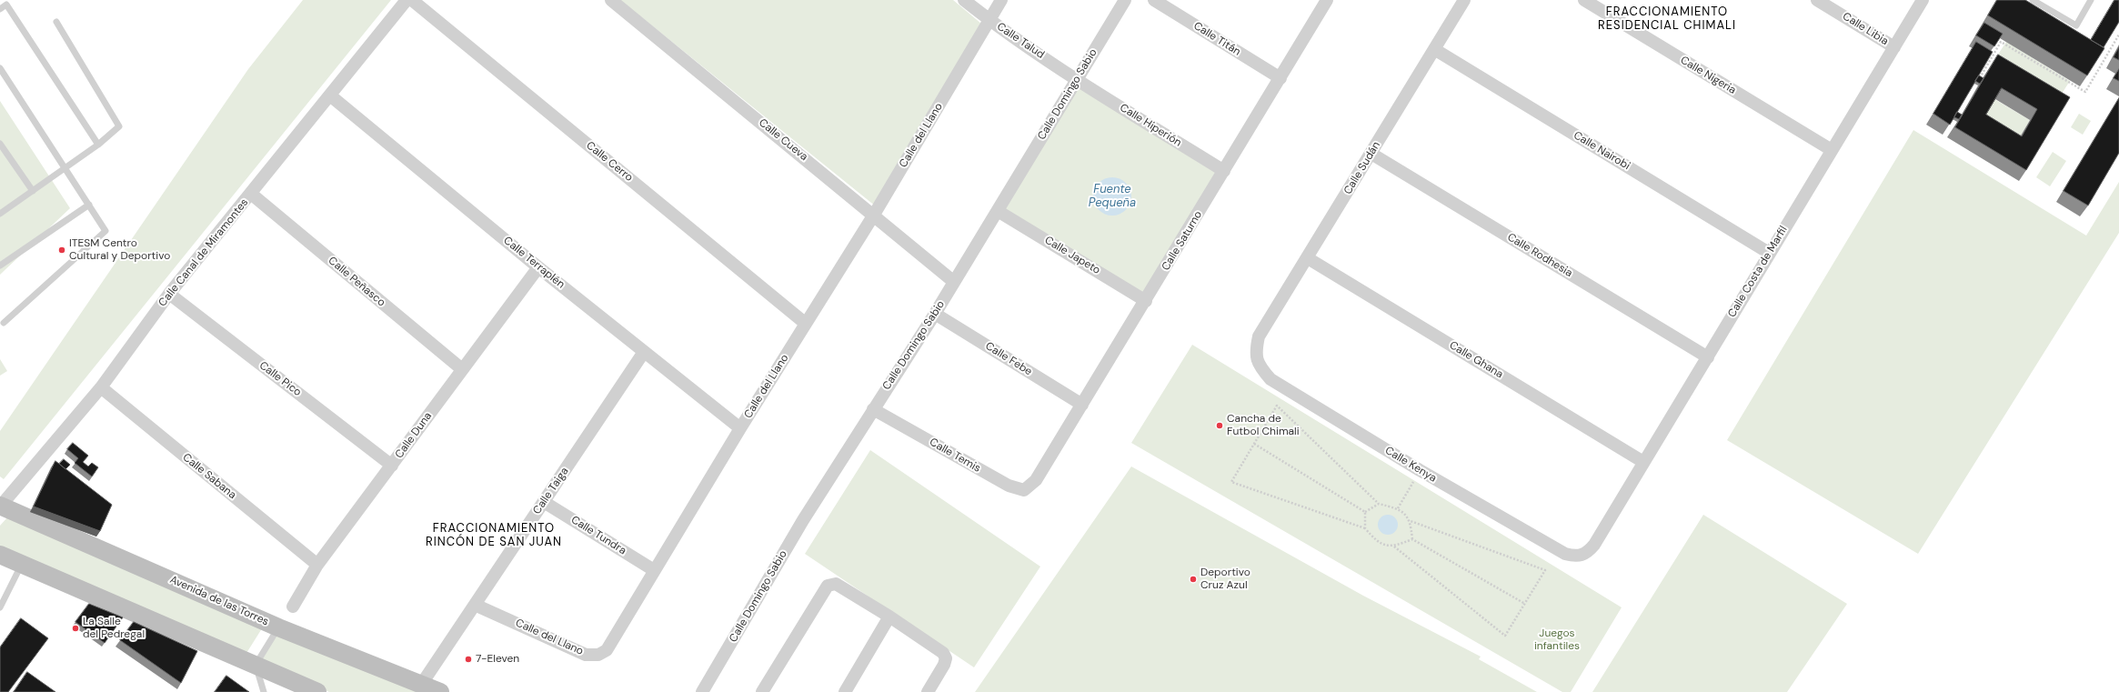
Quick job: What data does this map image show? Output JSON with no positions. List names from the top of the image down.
{
  "streets": {
    "street": [
      "Calle Libia",
      "Calle Titán",
      "Calle Talud",
      "Calle Nigeria",
      "Calle Domingo Sabio",
      "Calle Hiperión",
      "Calle del Llano",
      "Calle Cueva",
      "Calle Nairobi",
      "Calle Cerro",
      "Calle Sudán",
      "Calle Saturno",
      "Calle Canal de Miramontes",
      "Calle Japeto",
      "Calle Rodhesia",
      "Calle Terraplén",
      "Calle Costa de Marfil",
      "Calle Peñasco",
      "Calle Febe",
      "Calle Ghana",
      "Calle Pico",
      "Calle Duna",
      "Calle Temis",
      "Calle Kenya",
      "Calle Sabana",
      "Calle Taiga",
      "Calle Tundra",
      "Avenida de las Torres"
    ]
  },
  "crossings": [
    ["Calle Libia", "Calle Costa de Marfil"],
    ["Calle Titán", "Calle Saturno"],
    ["Calle Talud", "Calle Domingo Sabio"],
    ["Calle Talud", "Calle Hiperión"],
    ["Calle Talud", "Calle del Llano"],
    ["Calle Nigeria", "Calle Costa de Marfil"],
    ["Calle Domingo Sabio", "Calle Hiperión"],
    ["Calle Domingo Sabio", "Calle Cueva"],
    ["Calle Domingo Sabio", "Calle Japeto"],
    ["Calle Domingo Sabio", "Calle Febe"],
    ["Calle Domingo Sabio", "Calle Temis"],
    ["Calle Hiperión", "Calle Saturno"],
    ["Calle del Llano", "Calle Cueva"],
    ["Calle del Llano", "Calle Cerro"],
    ["Calle del Llano", "Calle Terraplén"],
    ["Calle del Llano", "Calle Taiga"],
    ["Calle del Llano", "Calle Tundra"],
    ["Calle Nairobi", "Calle Sudán"],
    ["Calle Nairobi", "Calle Costa de Marfil"],
    ["Calle Sudán", "Calle Rodhesia"],
    ["Calle Sudán", "Calle Ghana"],
    ["Calle Sudán", "Calle Kenya"],
    ["Calle Saturno", "Calle Japeto"],
    ["Calle Saturno", "Calle Febe"],
    ["Calle Saturno", "Calle Temis"],
    ["Calle Canal de Miramontes", "Calle Terraplén"],
    ["Calle Canal de Miramontes", "Calle Peñasco"],
    ["Calle Canal de Miramontes", "Calle Pico"],
    ["Calle Canal de Miramontes", "Calle Sabana"],
    ["Calle Canal de Miramontes", "Avenida de las Torres"],
    ["Calle Rodhesia", "Calle Costa de Marfil"],
    ["Calle Terraplén", "Calle Duna"],
    ["Calle Terraplén", "Calle Taiga"],
    ["Calle Costa de Marfil", "Calle Ghana"],
    ["Calle Costa de Marfil", "Calle Kenya"],
    ["Calle Peñasco", "Calle Duna"],
    ["Calle Pico", "Calle Duna"],
    ["Calle Duna", "Calle Sabana"],
    ["Calle Taiga", "Calle Tundra"],
    ["Calle Taiga", "Avenida de las Torres"]
  ],
  "districts": ["FRACCIONAMIENTO RESIDENCIAL CHIMALI", "FRACCIONAMIENTO RINCÓN DE SAN JUAN"],
  "water": ["Fuente Pequeña"],
  "parks": ["Juegos infantiles"],
  "places": [
    "ITESM Centro Cultural y Deportivo",
    "Cancha de Futbol Chimali",
    "Deportivo Cruz Azul",
    "La Salle del Pedregal",
    "7-Eleven"
  ]
}
